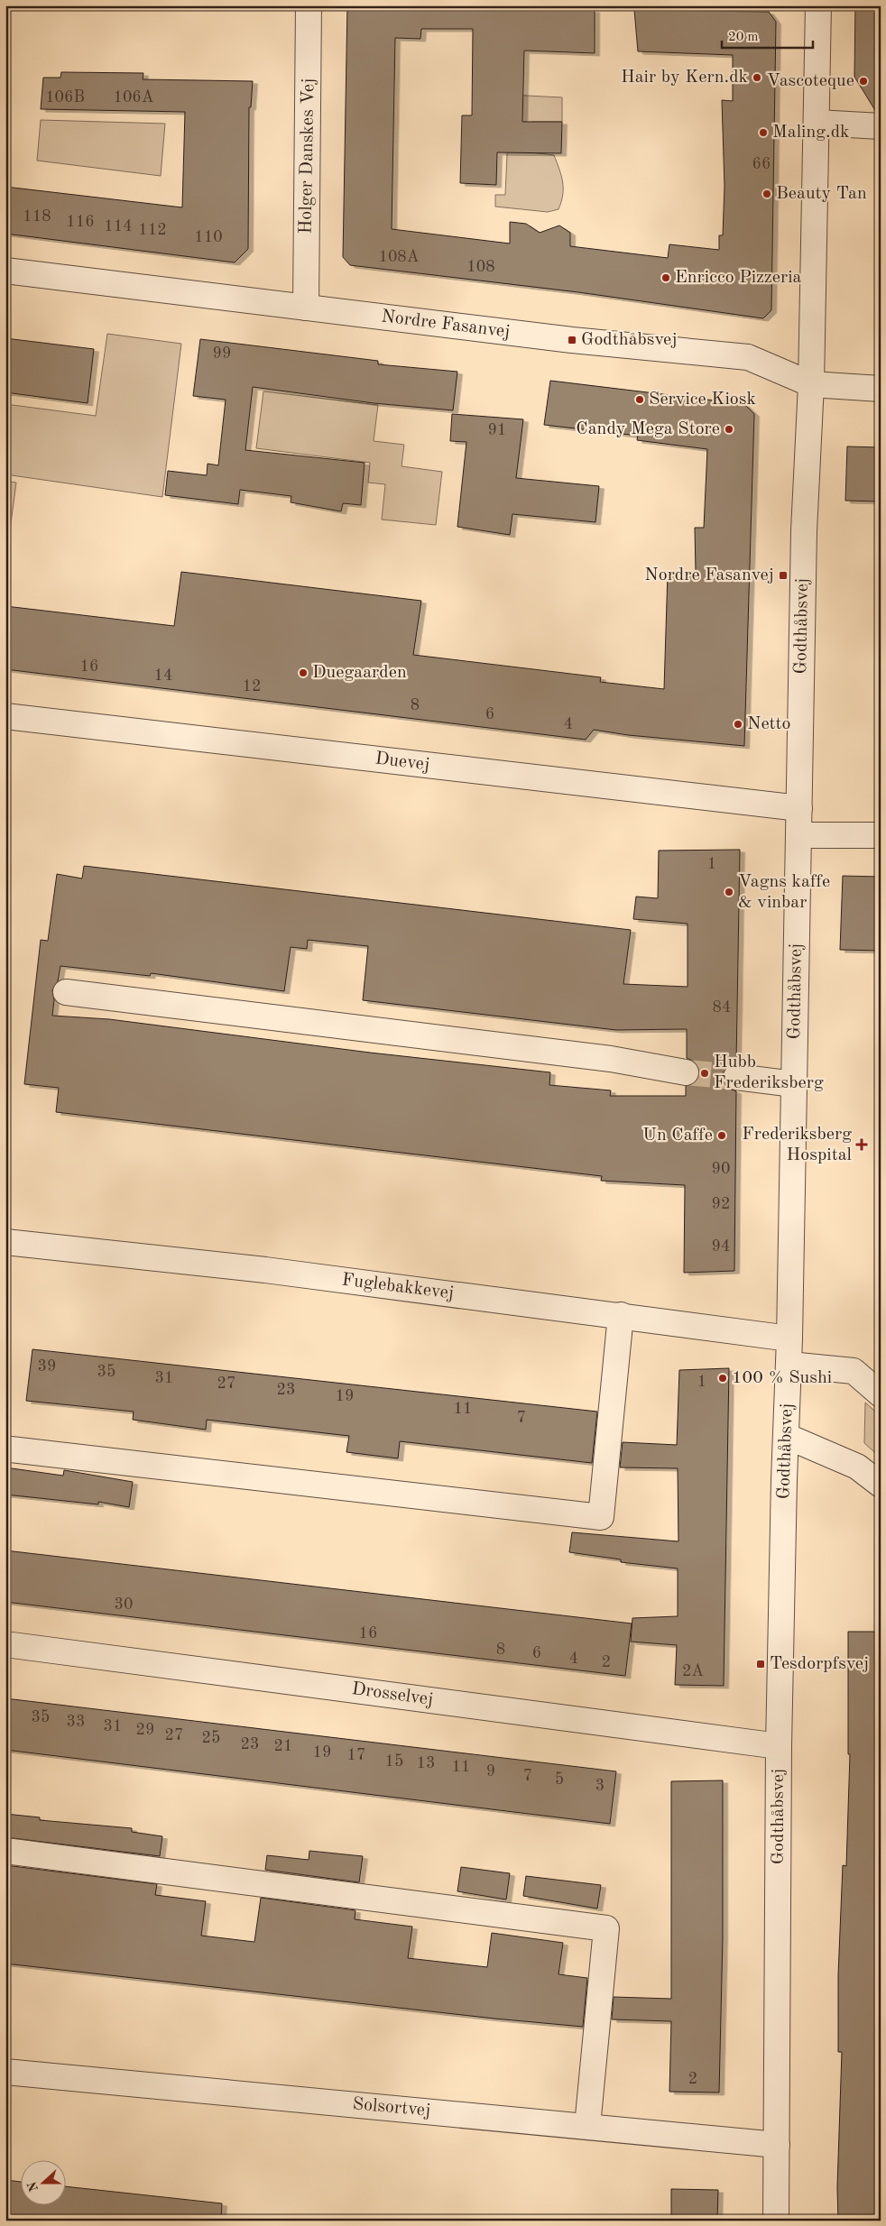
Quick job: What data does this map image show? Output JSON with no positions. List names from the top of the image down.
{
  "streets": {
    "street": [
      "Holger Danskes Vej",
      "Nordre Fasanvej",
      "Godthåbsvej",
      "Duevej",
      "Fuglebakkevej",
      "Drosselvej",
      "Solsortvej"
    ]
  },
  "crossings": [
    ["Holger Danskes Vej", "Nordre Fasanvej"],
    ["Nordre Fasanvej", "Godthåbsvej"],
    ["Godthåbsvej", "Duevej"],
    ["Godthåbsvej", "Fuglebakkevej"],
    ["Godthåbsvej", "Drosselvej"],
    ["Godthåbsvej", "Solsortvej"]
  ],
  "places": {
    "other": [
      "Hair by Kern.dk",
      "Vascoteque",
      "Maling.dk",
      "Beauty Tan",
      "Enricco Pizzeria",
      "Service Kiosk",
      "Candy Mega Store",
      "Duegaarden",
      "Netto",
      "Vagns kaffe & vinbar",
      "Hubb Frederiksberg",
      "Un Caffe",
      "100 % Sushi"
    ],
    "transit": ["Godthåbsvej", "Nordre Fasanvej", "Tesdorpfsvej"],
    "health": ["Frederiksberg Hospital"]
  },
  "house_numbers": [
    "106B",
    "106A",
    "66",
    "118",
    "116",
    "114",
    "112",
    "110",
    "108A",
    "108",
    "99",
    "91",
    "16",
    "14",
    "12",
    "8",
    "6",
    "4",
    "1",
    "84",
    "90",
    "92",
    "94",
    "39",
    "35",
    "31",
    "1",
    "27",
    "23",
    "19",
    "11",
    "7",
    "30",
    "16",
    "8",
    "6",
    "4",
    "2",
    "2A",
    "35",
    "33",
    "31",
    "29",
    "27",
    "25",
    "23",
    "21",
    "19",
    "17",
    "15",
    "13",
    "11",
    "9",
    "7",
    "5",
    "3",
    "2"
  ],
  "scale_bar": "20 m",
  "north": "left"
}
